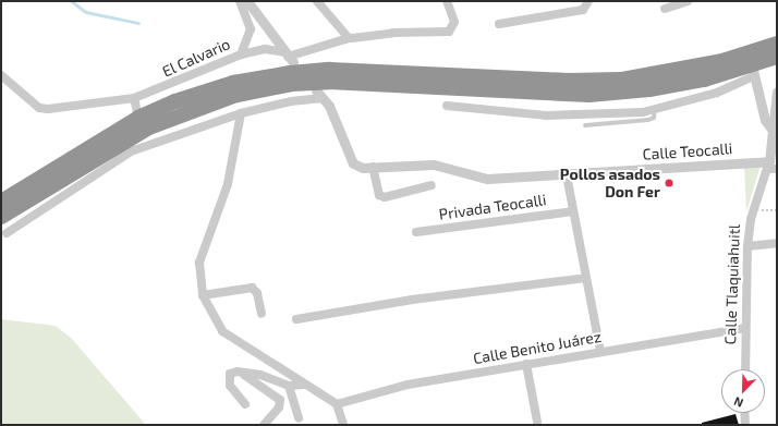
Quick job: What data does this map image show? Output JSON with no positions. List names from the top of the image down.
{
  "streets": {
    "street": [
      "El Calvario",
      "Calle Teocalli",
      "Privada Teocalli",
      "Calle Tlaquiahuitl",
      "Calle Benito Juárez"
    ]
  },
  "crossings": [
    ["Calle Teocalli", "Calle Tlaquiahuitl"],
    ["Calle Tlaquiahuitl", "Calle Benito Juárez"]
  ],
  "places": ["Pollos asados Don Fer"],
  "north": "bottom left"
}
